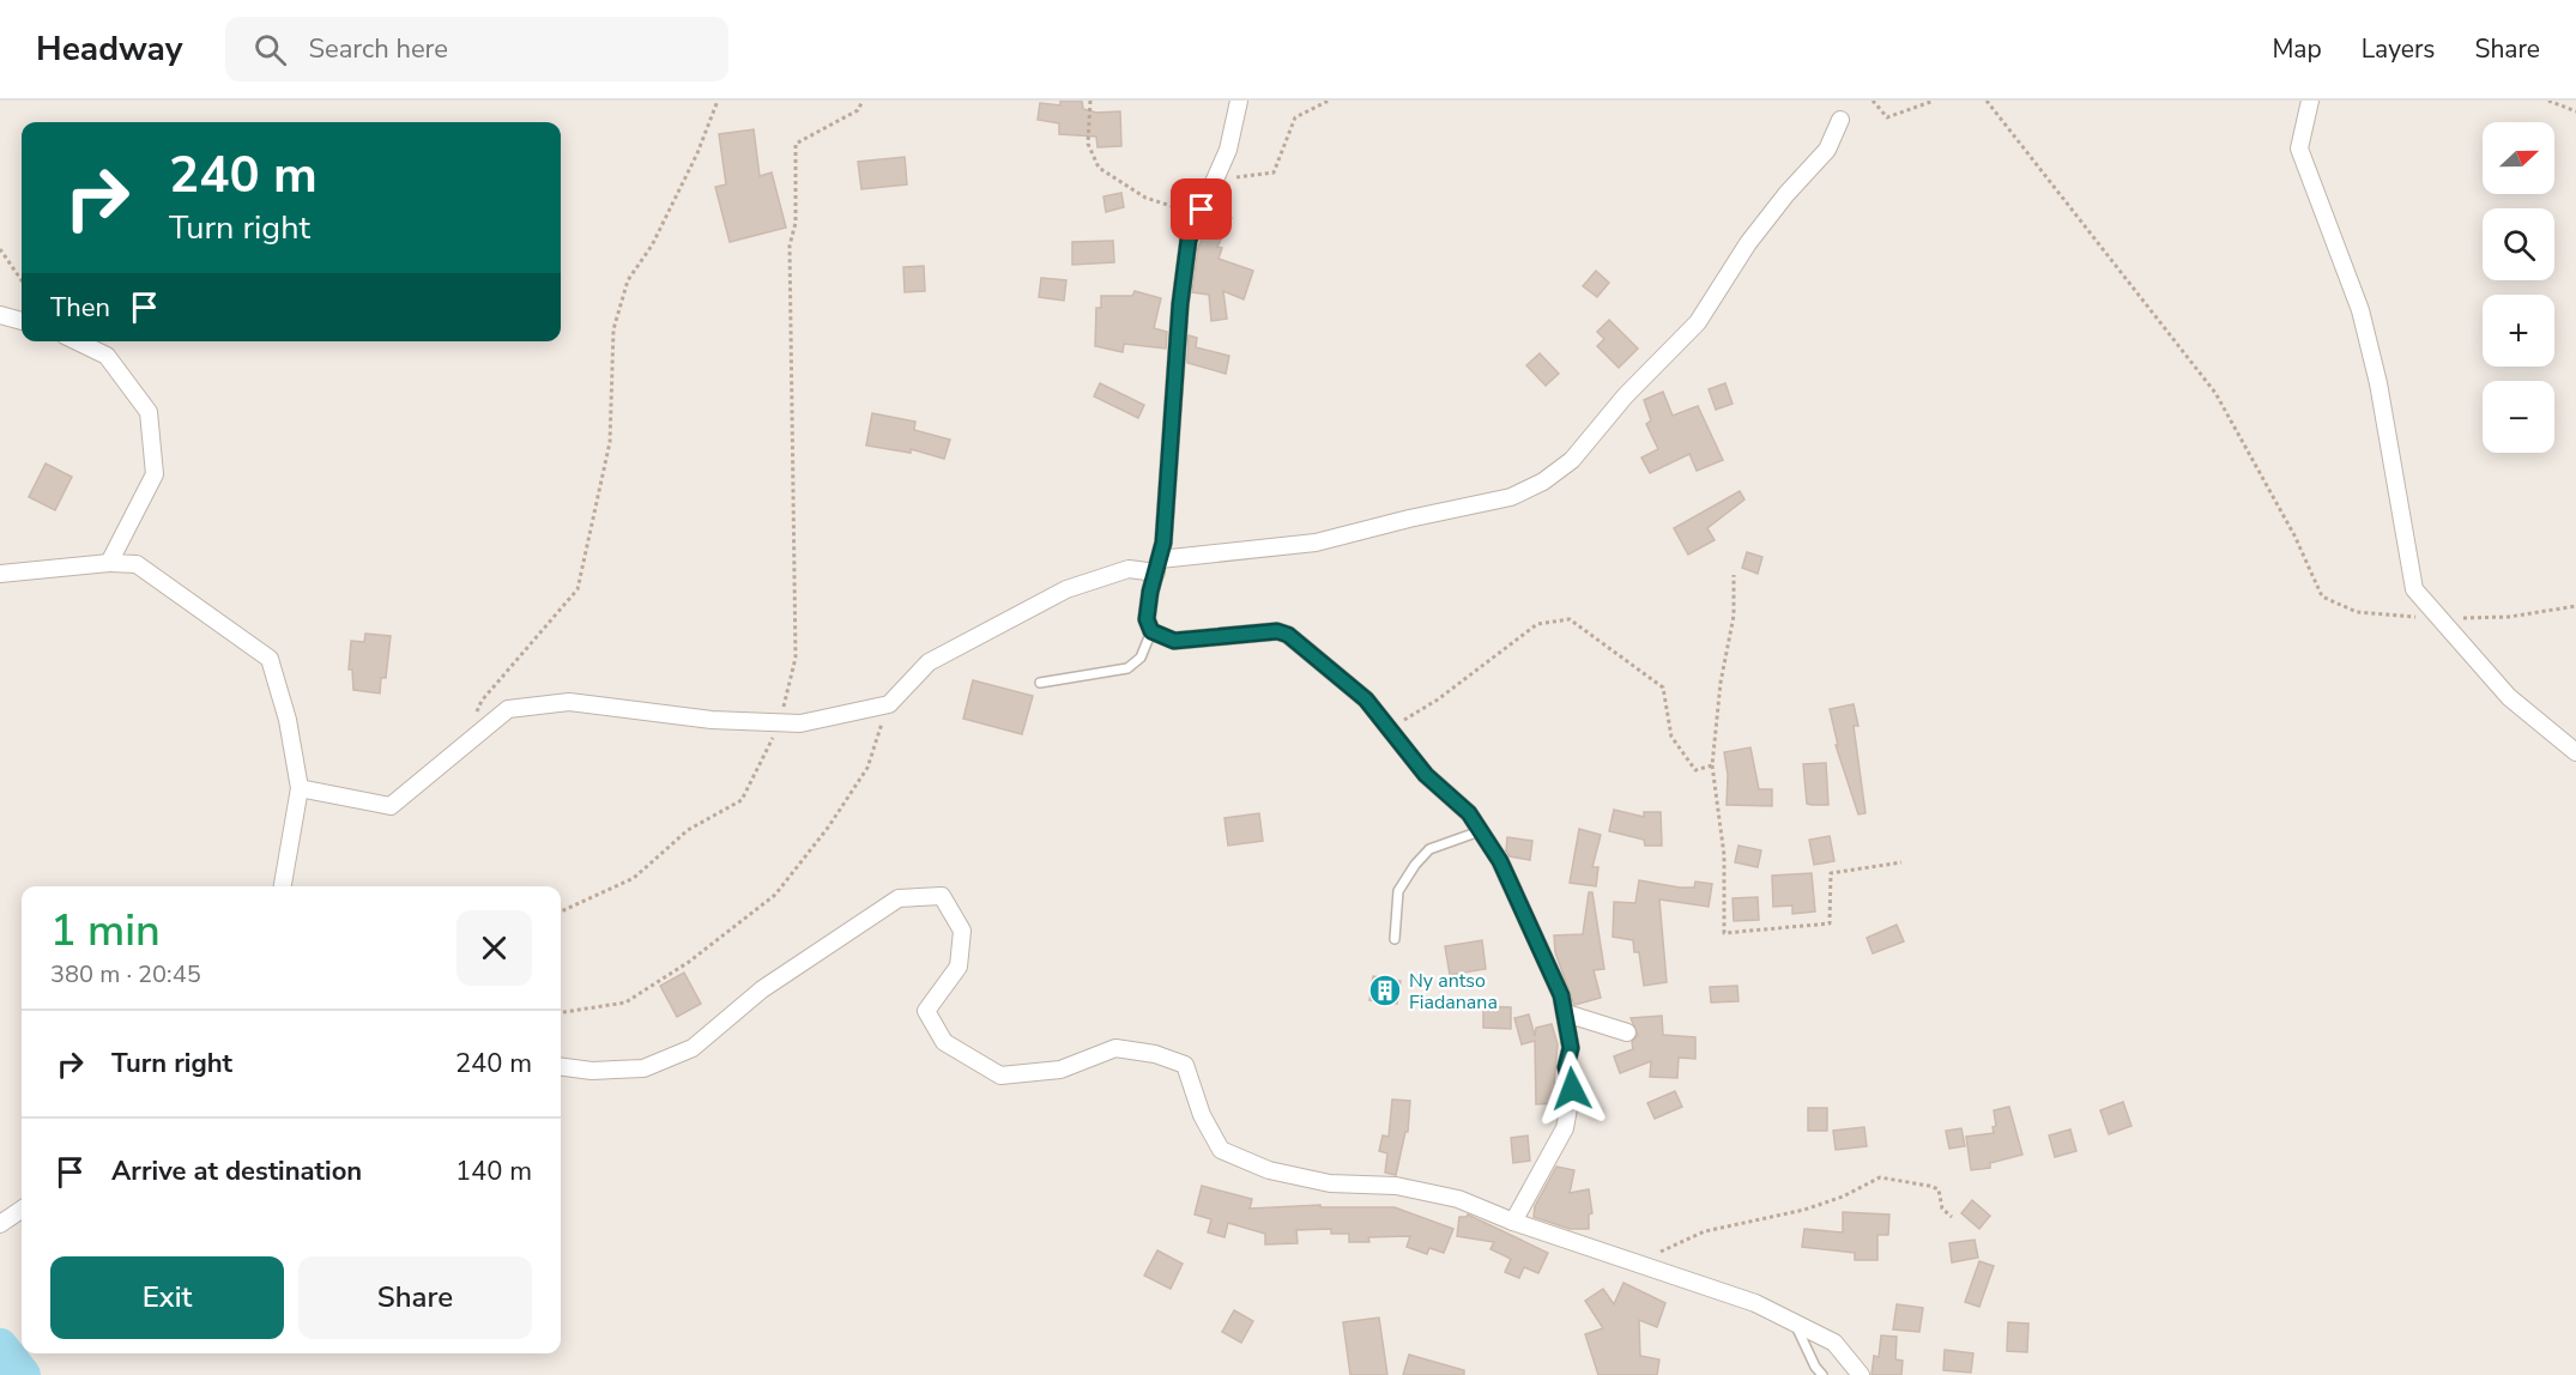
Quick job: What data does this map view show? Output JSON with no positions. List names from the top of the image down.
{
  "places": {
    "building": ["Ny antso Fiadanana"]
  },
  "north": "right",
  "page": {
    "header": "Headway",
    "search": "Search here",
    "nav": ["Map", "Layers", "Share"],
    "map_buttons": ["+", "−"],
    "turn": ["240 m", "Turn right"],
    "then": "Then",
    "heading": ["1 min", "380 m · 20:45"],
    "list": [
      {
        "name": "Turn right",
        "value": "240 m"
      },
      {
        "name": "Arrive at destination",
        "value": "140 m"
      }
    ],
    "buttons": ["Exit", "Share"]
  }
}
